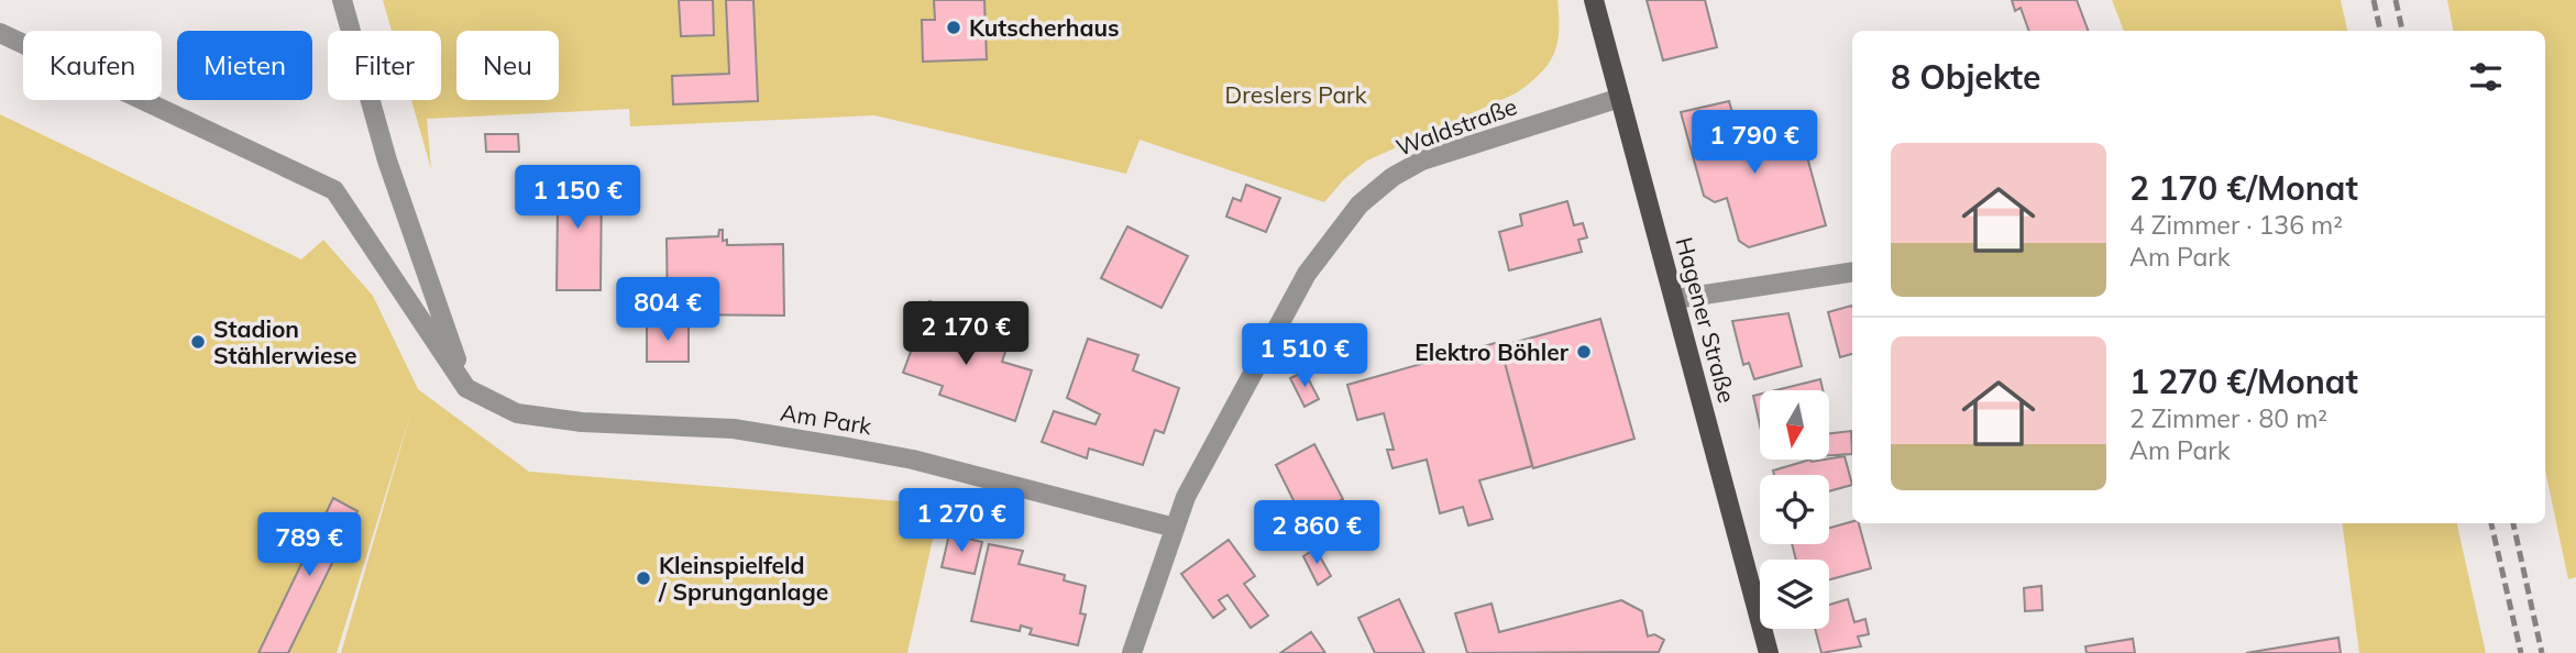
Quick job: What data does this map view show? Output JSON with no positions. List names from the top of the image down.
{
  "streets": {
    "main road": ["Hagener Straße"],
    "street": ["Waldstraße", "Am Park"]
  },
  "crossings": [
    ["Waldstraße", "Hagener Straße"],
    ["Waldstraße", "Am Park"]
  ],
  "parks": ["Dreslers Park"],
  "places": [
    "Kutscherhaus",
    "Stadion Stählerwiese",
    "Elektro Böhler",
    "Kleinspielfeld / Sprunganlage"
  ],
  "north": "bottom",
  "page": {
    "chip": [
      "Kaufen",
      "Mieten",
      "Filter",
      "Neu"
    ],
    "heading": "8 Objekte",
    "price": [
      "1 790 €",
      "1 150 €",
      "804 €",
      "2 170 €",
      "1 510 €",
      "1 270 €",
      "2 860 €",
      "789 €"
    ],
    "list": [
      {
        "name": "2 170 €/Monat",
        "note": "4 Zimmer · 136 m² · Am Park"
      },
      {
        "name": "1 270 €/Monat",
        "note": "2 Zimmer · 80 m² · Am Park"
      }
    ]
  }
}
